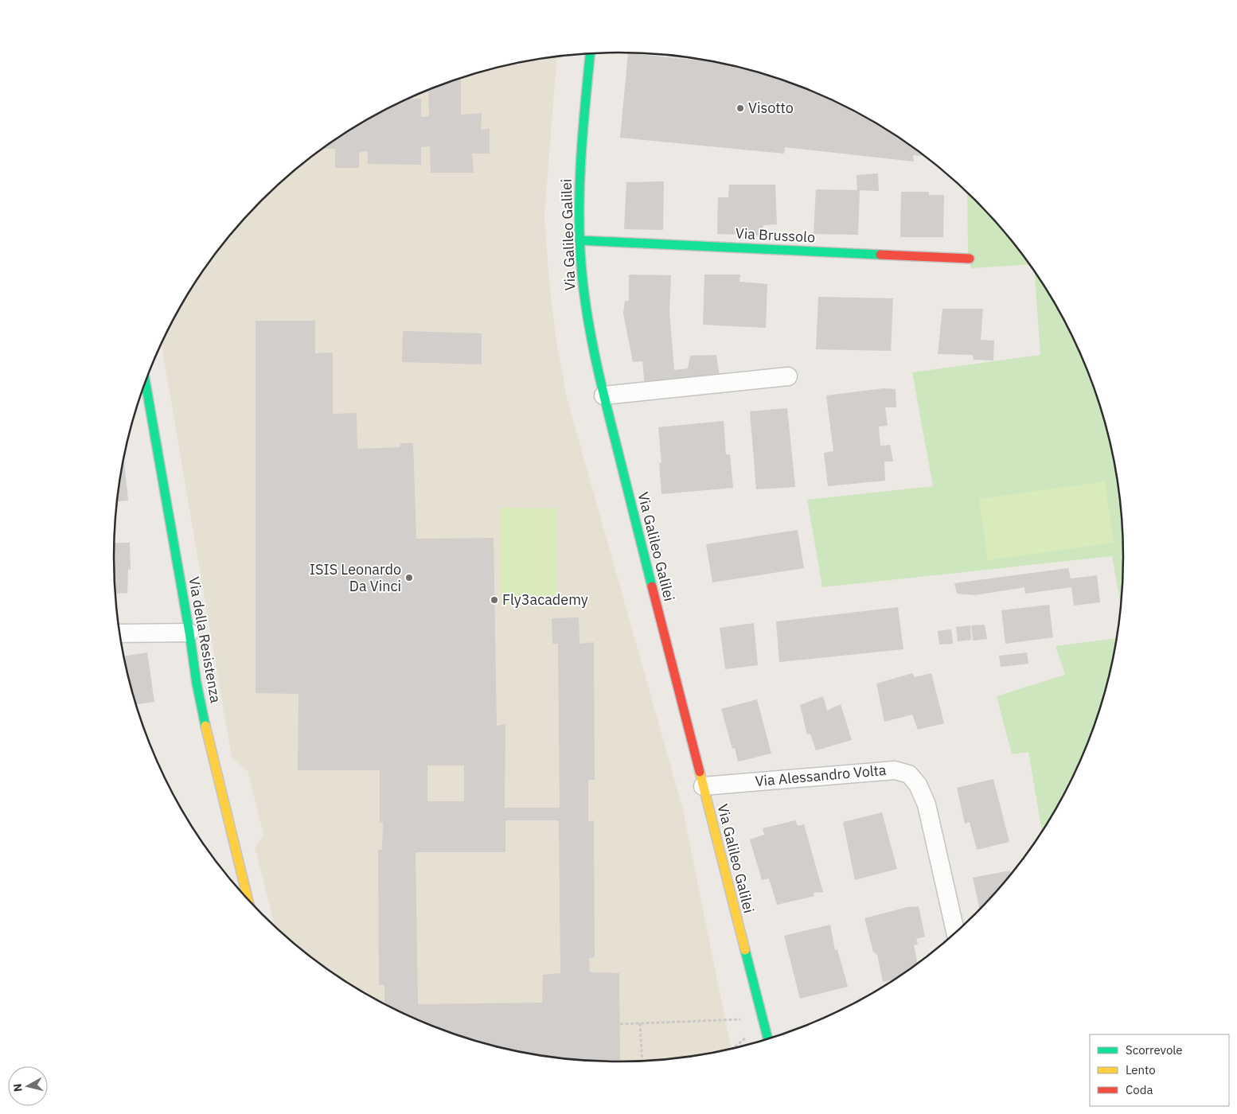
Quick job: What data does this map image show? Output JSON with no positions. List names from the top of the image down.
{
  "streets": {
    "street": [
      "Via Galileo Galilei",
      "Via Brussolo",
      "Via della Resistenza",
      "Via Alessandro Volta"
    ]
  },
  "crossings": [
    ["Via Galileo Galilei", "Via Brussolo"],
    ["Via Galileo Galilei", "Via Alessandro Volta"]
  ],
  "places": ["Visotto", "ISIS Leonardo Da Vinci", "Fly3academy"],
  "legend": ["Scorrevole", "Lento", "Coda"],
  "north": "left"
}
